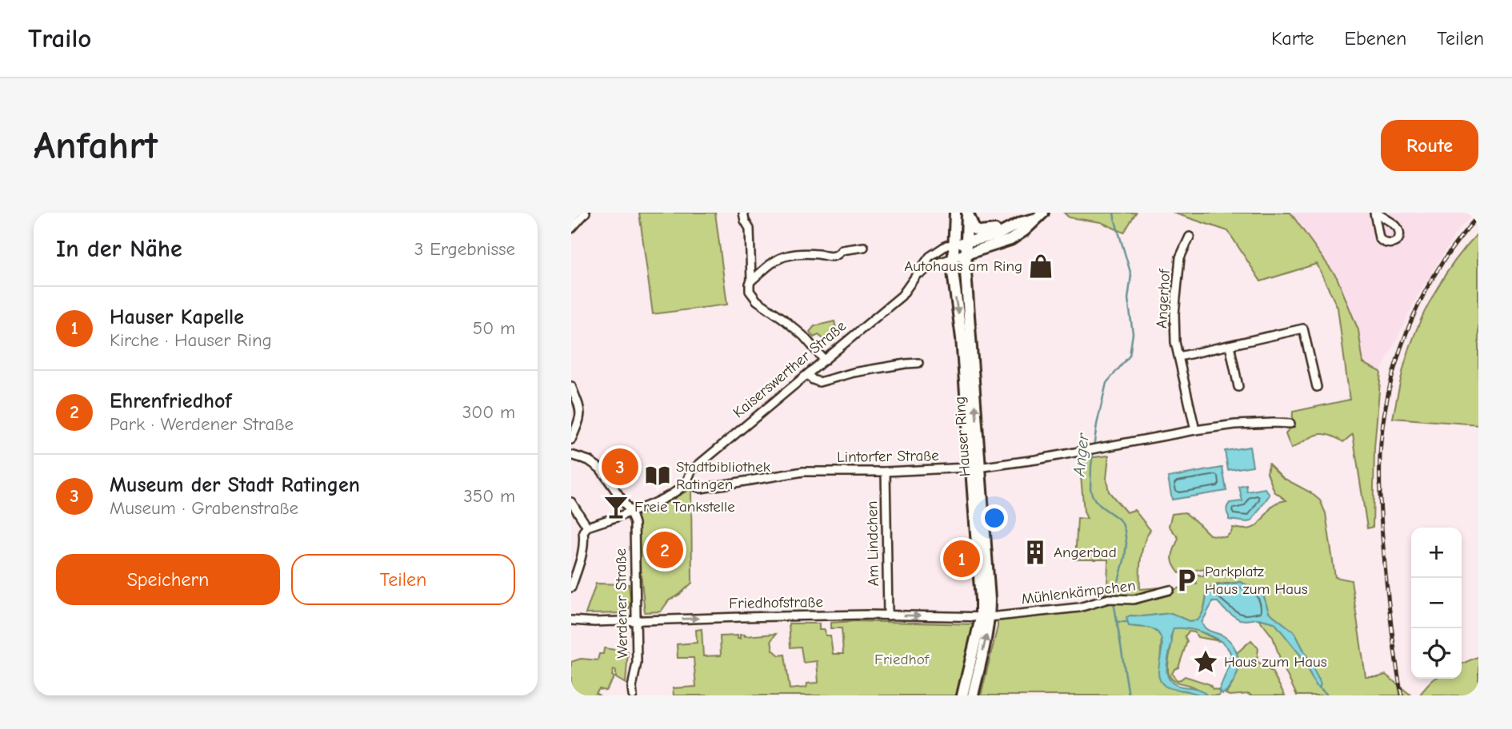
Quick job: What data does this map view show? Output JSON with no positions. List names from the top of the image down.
{
  "streets": {
    "main road": ["Hauser Ring"],
    "street": [
      "Angerhof",
      "Kaiserswerther Straße",
      "Lintorfer Straße",
      "Am Lindchen",
      "Mühlenkämpchen",
      "Friedhofstraße",
      "Werdener Straße"
    ]
  },
  "crossings": [
    ["Angerhof", "Lintorfer Straße"],
    ["Kaiserswerther Straße", "Hauser Ring"],
    ["Kaiserswerther Straße", "Lintorfer Straße"],
    ["Kaiserswerther Straße", "Werdener Straße"],
    ["Hauser Ring", "Lintorfer Straße"],
    ["Hauser Ring", "Mühlenkämpchen"],
    ["Hauser Ring", "Friedhofstraße"],
    ["Lintorfer Straße", "Am Lindchen"],
    ["Am Lindchen", "Friedhofstraße"],
    ["Mühlenkämpchen", "Friedhofstraße"],
    ["Friedhofstraße", "Werdener Straße"]
  ],
  "one_way": ["Friedhofstraße"],
  "water": ["Anger"],
  "parks": ["Friedhof"],
  "places": {
    "shop": ["Autohaus am Ring"],
    "library": ["Stadtbibliothek Ratingen"],
    "bar": ["Freie Tankstelle"],
    "building": ["Angerbad"],
    "parking": ["Parkplatz Haus zum Haus"],
    "place": ["Haus zum Haus"]
  },
  "page": {
    "header": "Trailo",
    "nav": ["Karte", "Ebenen", "Teilen"],
    "buttons": [
      "Route",
      ["Speichern", "Teilen"]
    ],
    "title": "Anfahrt",
    "heading": ["In der Nähe", "3 Ergebnisse"],
    "list": [
      {
        "mark": "1",
        "name": "Hauser Kapelle",
        "note": "Kirche · Hauser Ring",
        "value": "50 m"
      },
      {
        "mark": "2",
        "name": "Ehrenfriedhof",
        "note": "Park · Werdener Straße",
        "value": "300 m"
      },
      {
        "mark": "3",
        "name": "Museum der Stadt Ratingen",
        "note": "Museum · Grabenstraße",
        "value": "350 m"
      }
    ],
    "pins": ["3", "2", "1"],
    "map_buttons": ["+", "−"]
  }
}
